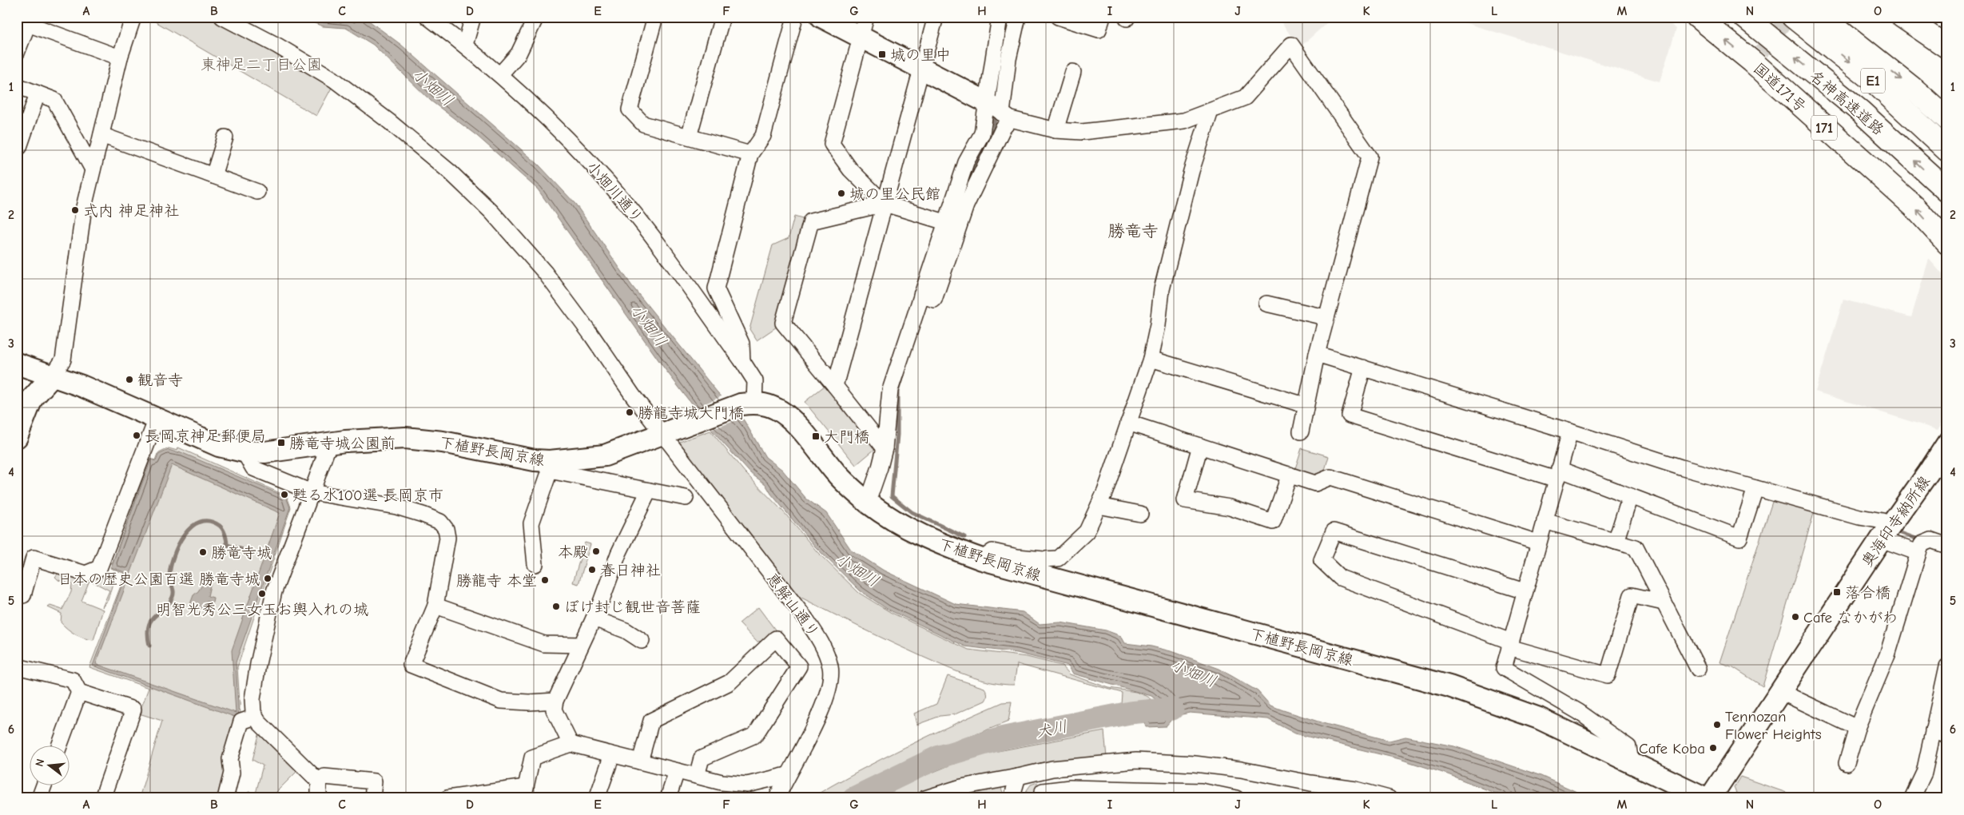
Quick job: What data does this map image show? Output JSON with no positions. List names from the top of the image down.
{
  "streets": {
    "highway": [
      "E1",
      "国道171号",
      "名神高速道路",
      "171"
    ],
    "main road": ["下植野長岡京線", "奥海印寺納所線"],
    "street": ["小畑川通り", "恵解山通り"]
  },
  "crossings": [
    ["小畑川通り", "下植野長岡京線"],
    ["下植野長岡京線", "恵解山通り"]
  ],
  "districts": ["勝竜寺"],
  "water": ["小畑川", "犬川"],
  "parks": ["東神足二丁目公園"],
  "places": {
    "transit": [
      "城の里中",
      "大門橋",
      "勝竜寺城公園前",
      "落合橋"
    ],
    "other": [
      "城の里公民館",
      "式内 神足神社",
      "観音寺",
      "勝龍寺城大門橋",
      "長岡京神足郵便局",
      "甦る水100選 長岡京市",
      "本殿",
      "勝竜寺城",
      "春日神社",
      "日本の歴史公園百選 勝竜寺城",
      "勝龍寺 本堂",
      "明智光秀公三女玉お輿入れの城",
      "ぼけ封じ観世音菩薩",
      "Cafe なかがわ",
      "Tennozan Flower Heights",
      "Cafe Koba"
    ]
  },
  "north": "left",
  "grid": {
    "columns": [
      "A",
      "B",
      "C",
      "D",
      "E",
      "F",
      "G",
      "H",
      "I",
      "J",
      "K",
      "L",
      "M",
      "N",
      "O"
    ],
    "rows": [
      "1",
      "2",
      "3",
      "4",
      "5",
      "6"
    ]
  }
}
